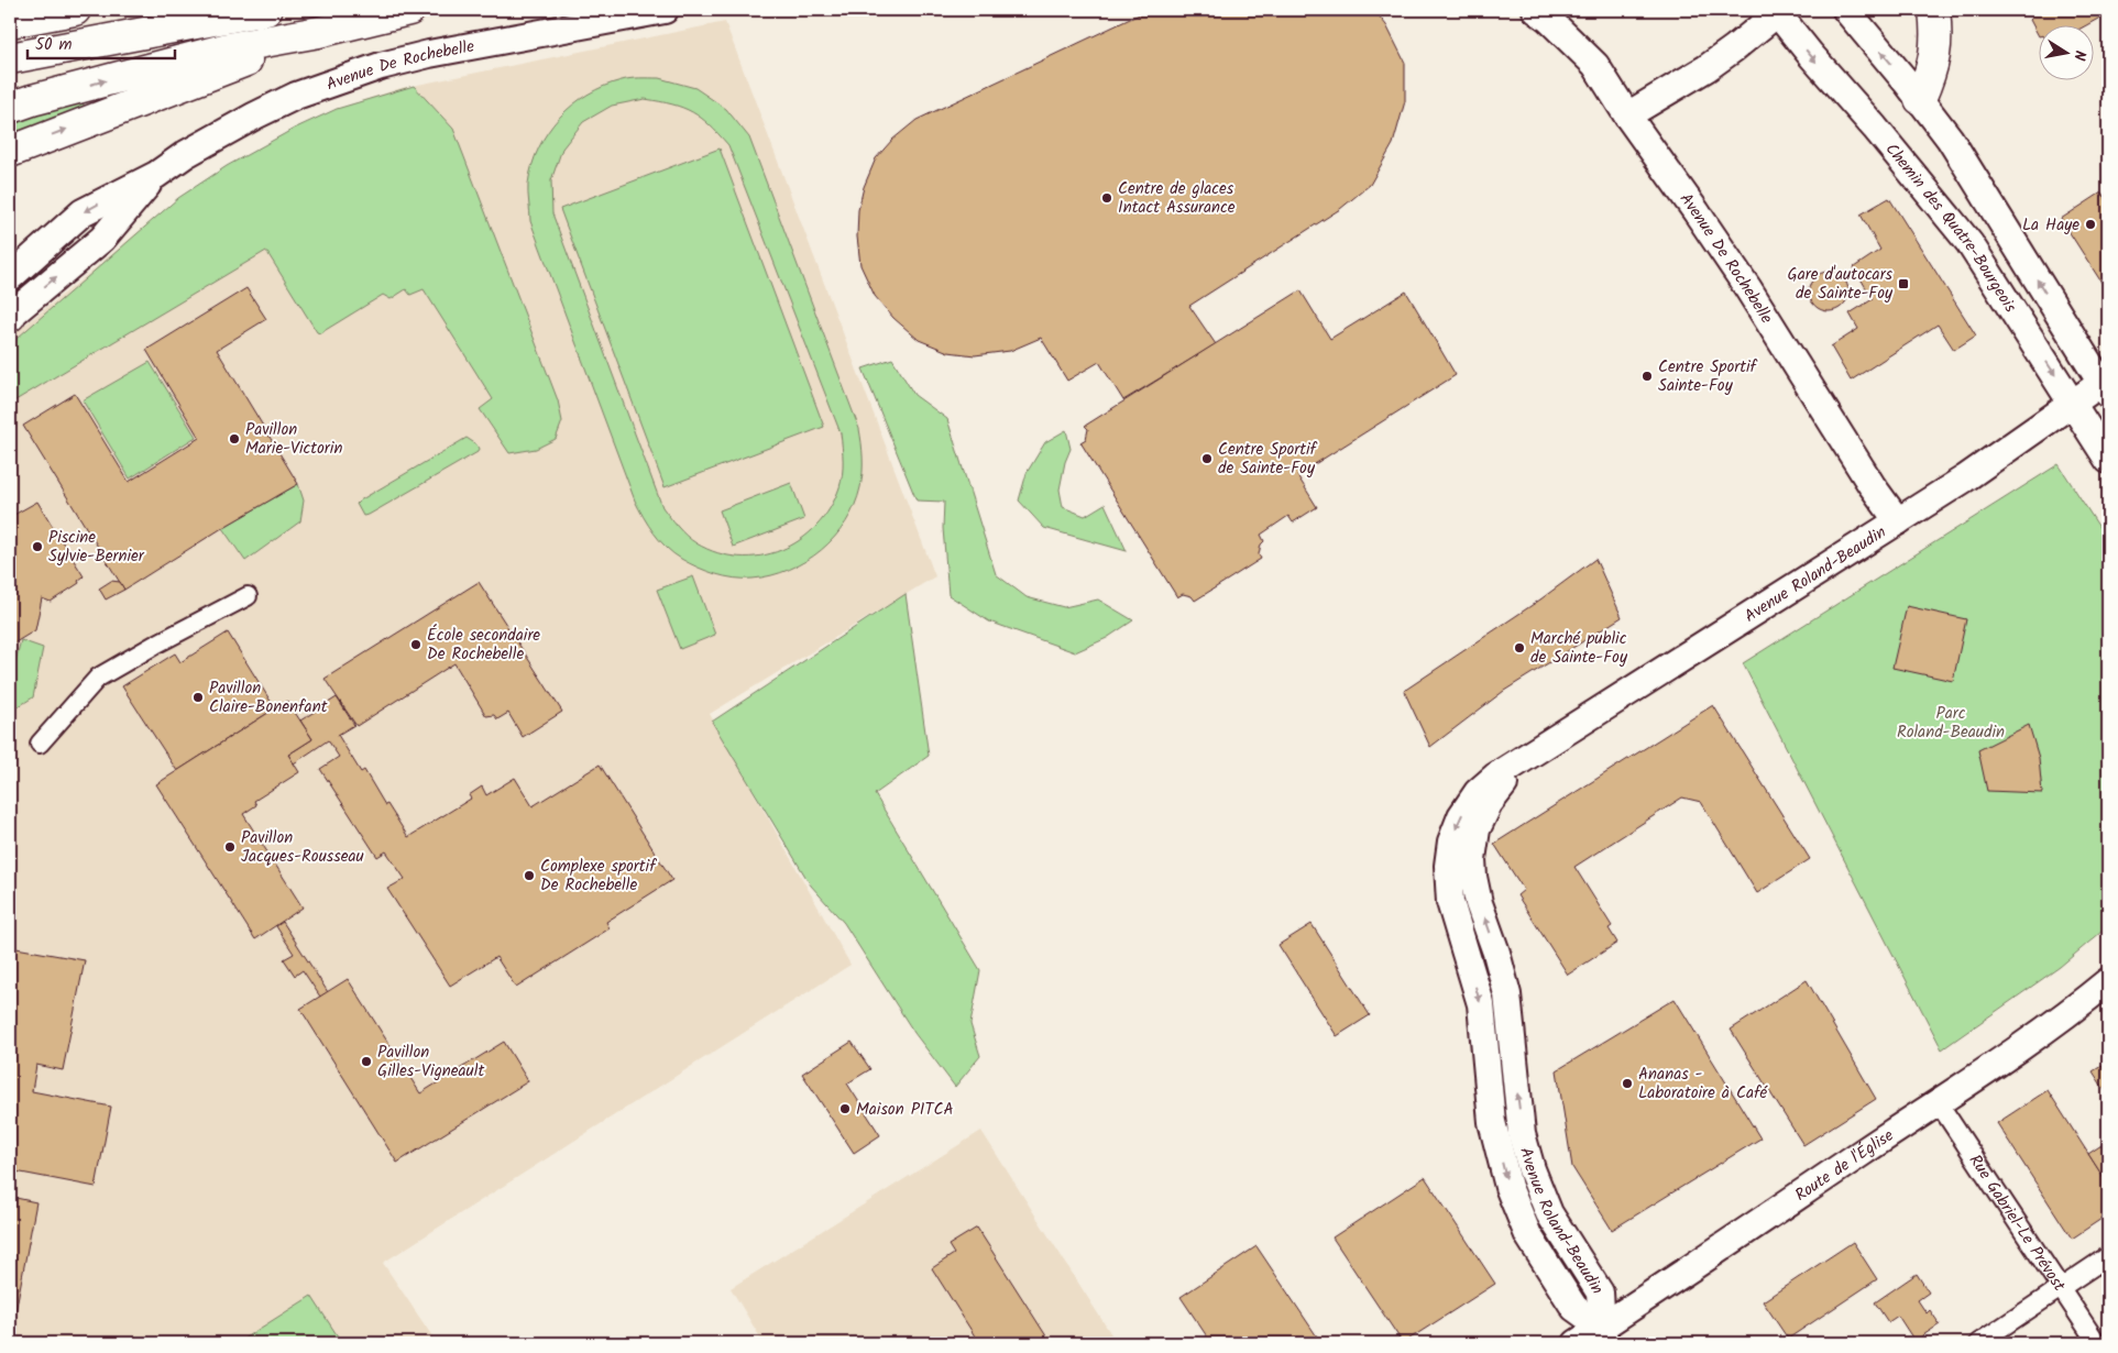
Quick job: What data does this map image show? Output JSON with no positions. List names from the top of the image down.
{
  "streets": {
    "street": [
      "Avenue De Rochebelle",
      "Chemin des Quatre-Bourgeois",
      "Avenue Roland-Beaudin",
      "Route de l'Église",
      "Rue Gabriel-Le Prévost"
    ]
  },
  "crossings": [
    ["Avenue De Rochebelle", "Avenue Roland-Beaudin"],
    ["Chemin des Quatre-Bourgeois", "Avenue Roland-Beaudin"],
    ["Avenue Roland-Beaudin", "Route de l'Église"],
    ["Route de l'Église", "Rue Gabriel-Le Prévost"]
  ],
  "parks": ["Parc Roland-Beaudin"],
  "places": {
    "other": [
      "Centre de glaces Intact Assurance",
      "La Haye",
      "Centre Sportif Sainte-Foy",
      "Pavillon Marie-Victorin",
      "Centre Sportif de Sainte-Foy",
      "Piscine Sylvie-Bernier",
      "École secondaire De Rochebelle",
      "Marché public de Sainte-Foy",
      "Pavillon Claire-Bonenfant",
      "Pavillon Jacques-Rousseau",
      "Complexe sportif De Rochebelle",
      "Pavillon Gilles-Vigneault",
      "Ananas - Laboratoire à Café",
      "Maison PITCA"
    ],
    "transit": ["Gare d'autocars de Sainte-Foy"]
  },
  "scale_bar": "50 m",
  "north": "right"
}
